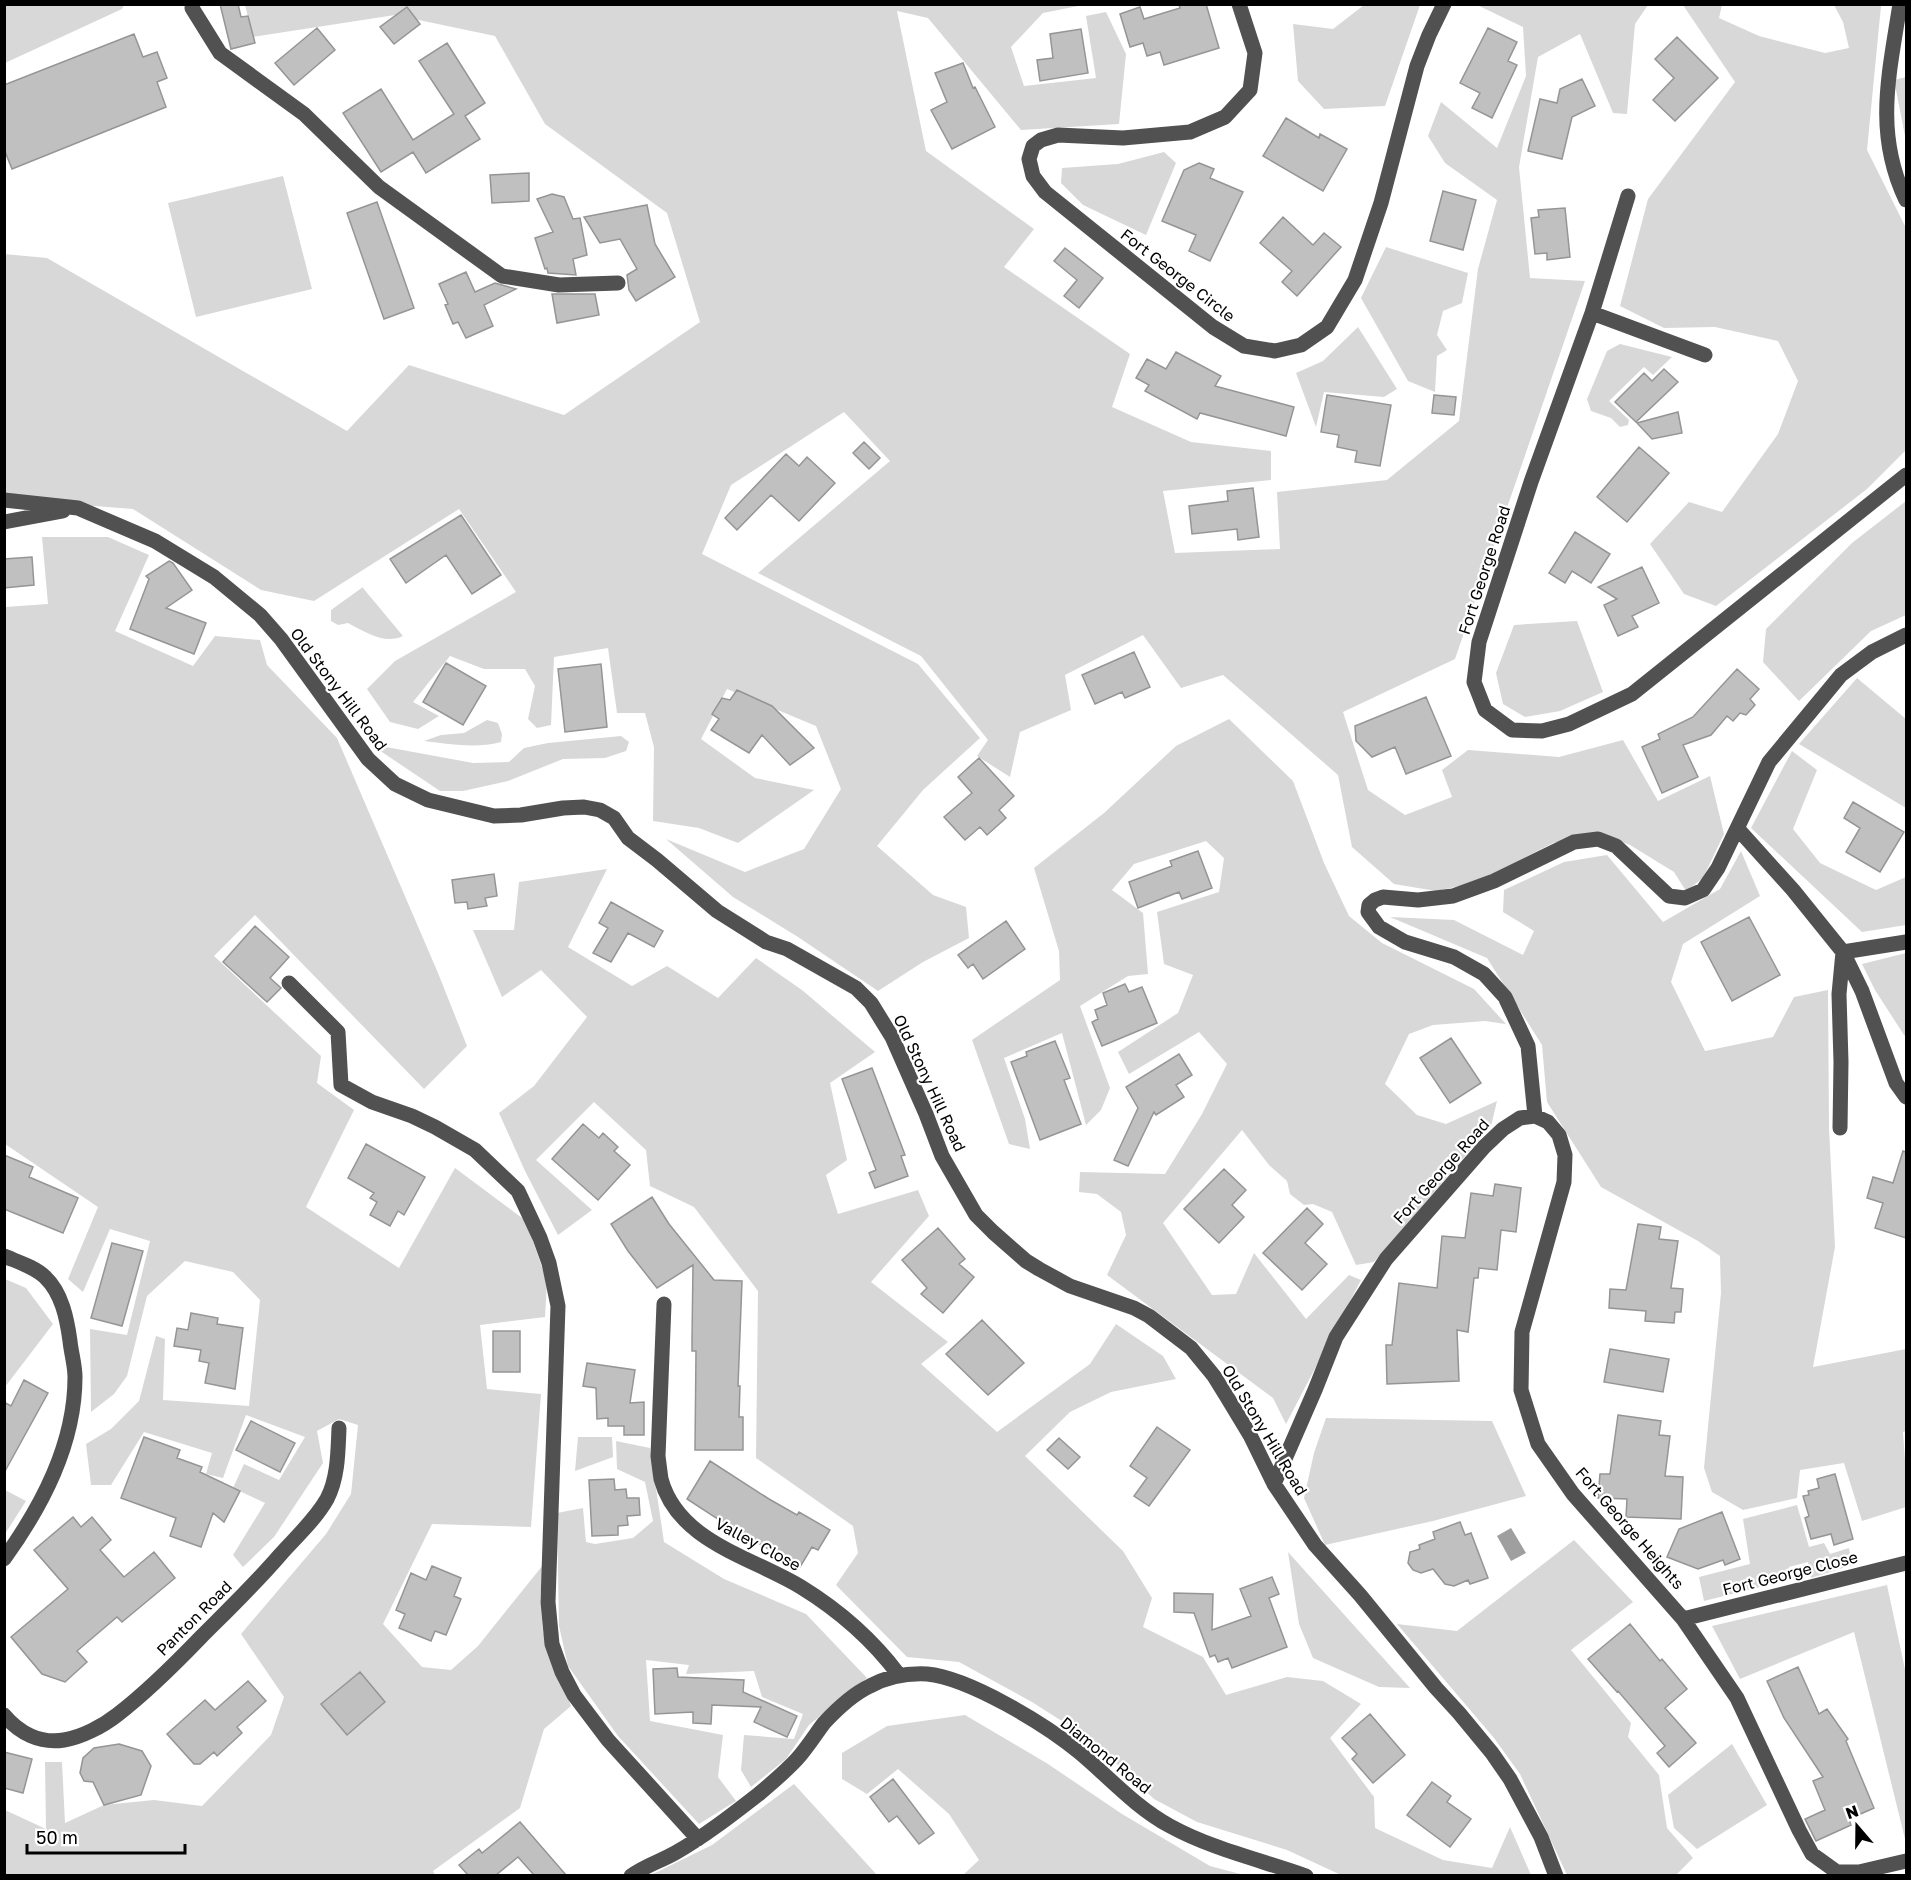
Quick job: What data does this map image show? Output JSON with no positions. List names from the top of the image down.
{
  "streets": {
    "street": [
      "Fort George Circle",
      "Fort George Road",
      "Old Stony Hill Road",
      "Fort George Heights",
      "Valley Close",
      "Fort George Close",
      "Panton Road",
      "Diamond Road"
    ]
  },
  "crossings": [
    ["Fort George Road", "Old Stony Hill Road"],
    ["Fort George Road", "Fort George Heights"],
    ["Fort George Heights", "Fort George Close"],
    ["Valley Close", "Diamond Road"]
  ],
  "scale_bar": "50 m",
  "north": "top"
}
